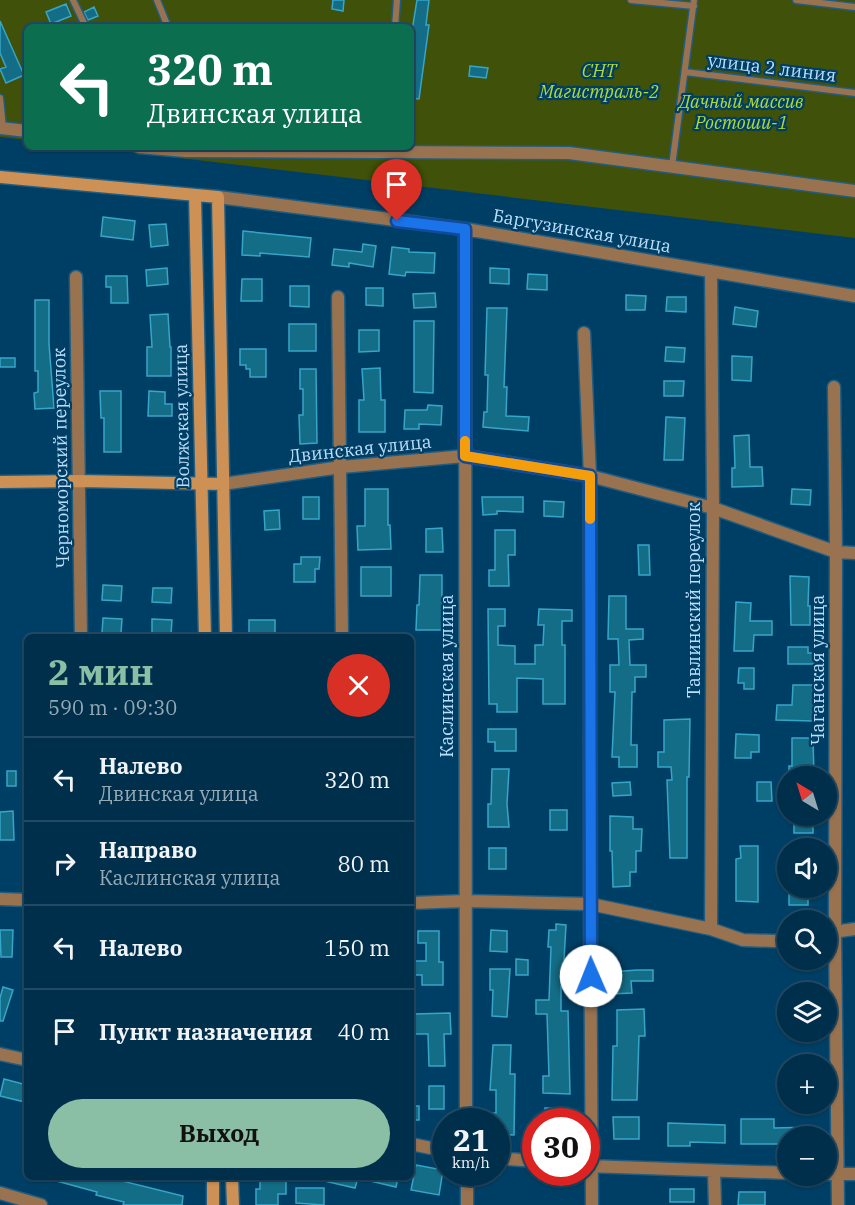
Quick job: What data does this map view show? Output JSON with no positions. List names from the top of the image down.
{
  "streets": {
    "street": [
      "Баргузинская улица",
      "Волжская улица",
      "Двинская улица",
      "Черноморский переулок",
      "Тавлинский переулок",
      "Чаганская улица",
      "Каслинская улица"
    ],
    "lane": ["улица 2 линия"]
  },
  "crossings": [
    ["Баргузинская улица", "Волжская улица"],
    ["Баргузинская улица", "Тавлинский переулок"],
    ["Баргузинская улица", "Каслинская улица"],
    ["Волжская улица", "Двинская улица"],
    ["Двинская улица", "Черноморский переулок"],
    ["Двинская улица", "Тавлинский переулок"],
    ["Двинская улица", "Чаганская улица"],
    ["Двинская улица", "Каслинская улица"]
  ],
  "parks": ["СНТ Магистраль-2", "Дачный массив Ростоши-1"],
  "north": "top left",
  "page": {
    "turn": ["320 m", "Двинская улица"],
    "heading": ["2 мин", "590 m · 09:30"],
    "list": [
      {
        "name": "Налево",
        "note": "Двинская улица",
        "value": "320 m"
      },
      {
        "name": "Направо",
        "note": "Каслинская улица",
        "value": "80 m"
      },
      {
        "name": "Налево",
        "value": "150 m"
      },
      {
        "name": "Пункт назначения",
        "value": "40 m"
      }
    ],
    "map_buttons": ["+", "−"],
    "buttons": "Выход",
    "speed": "21 km/h",
    "limit": "30"
  }
}
